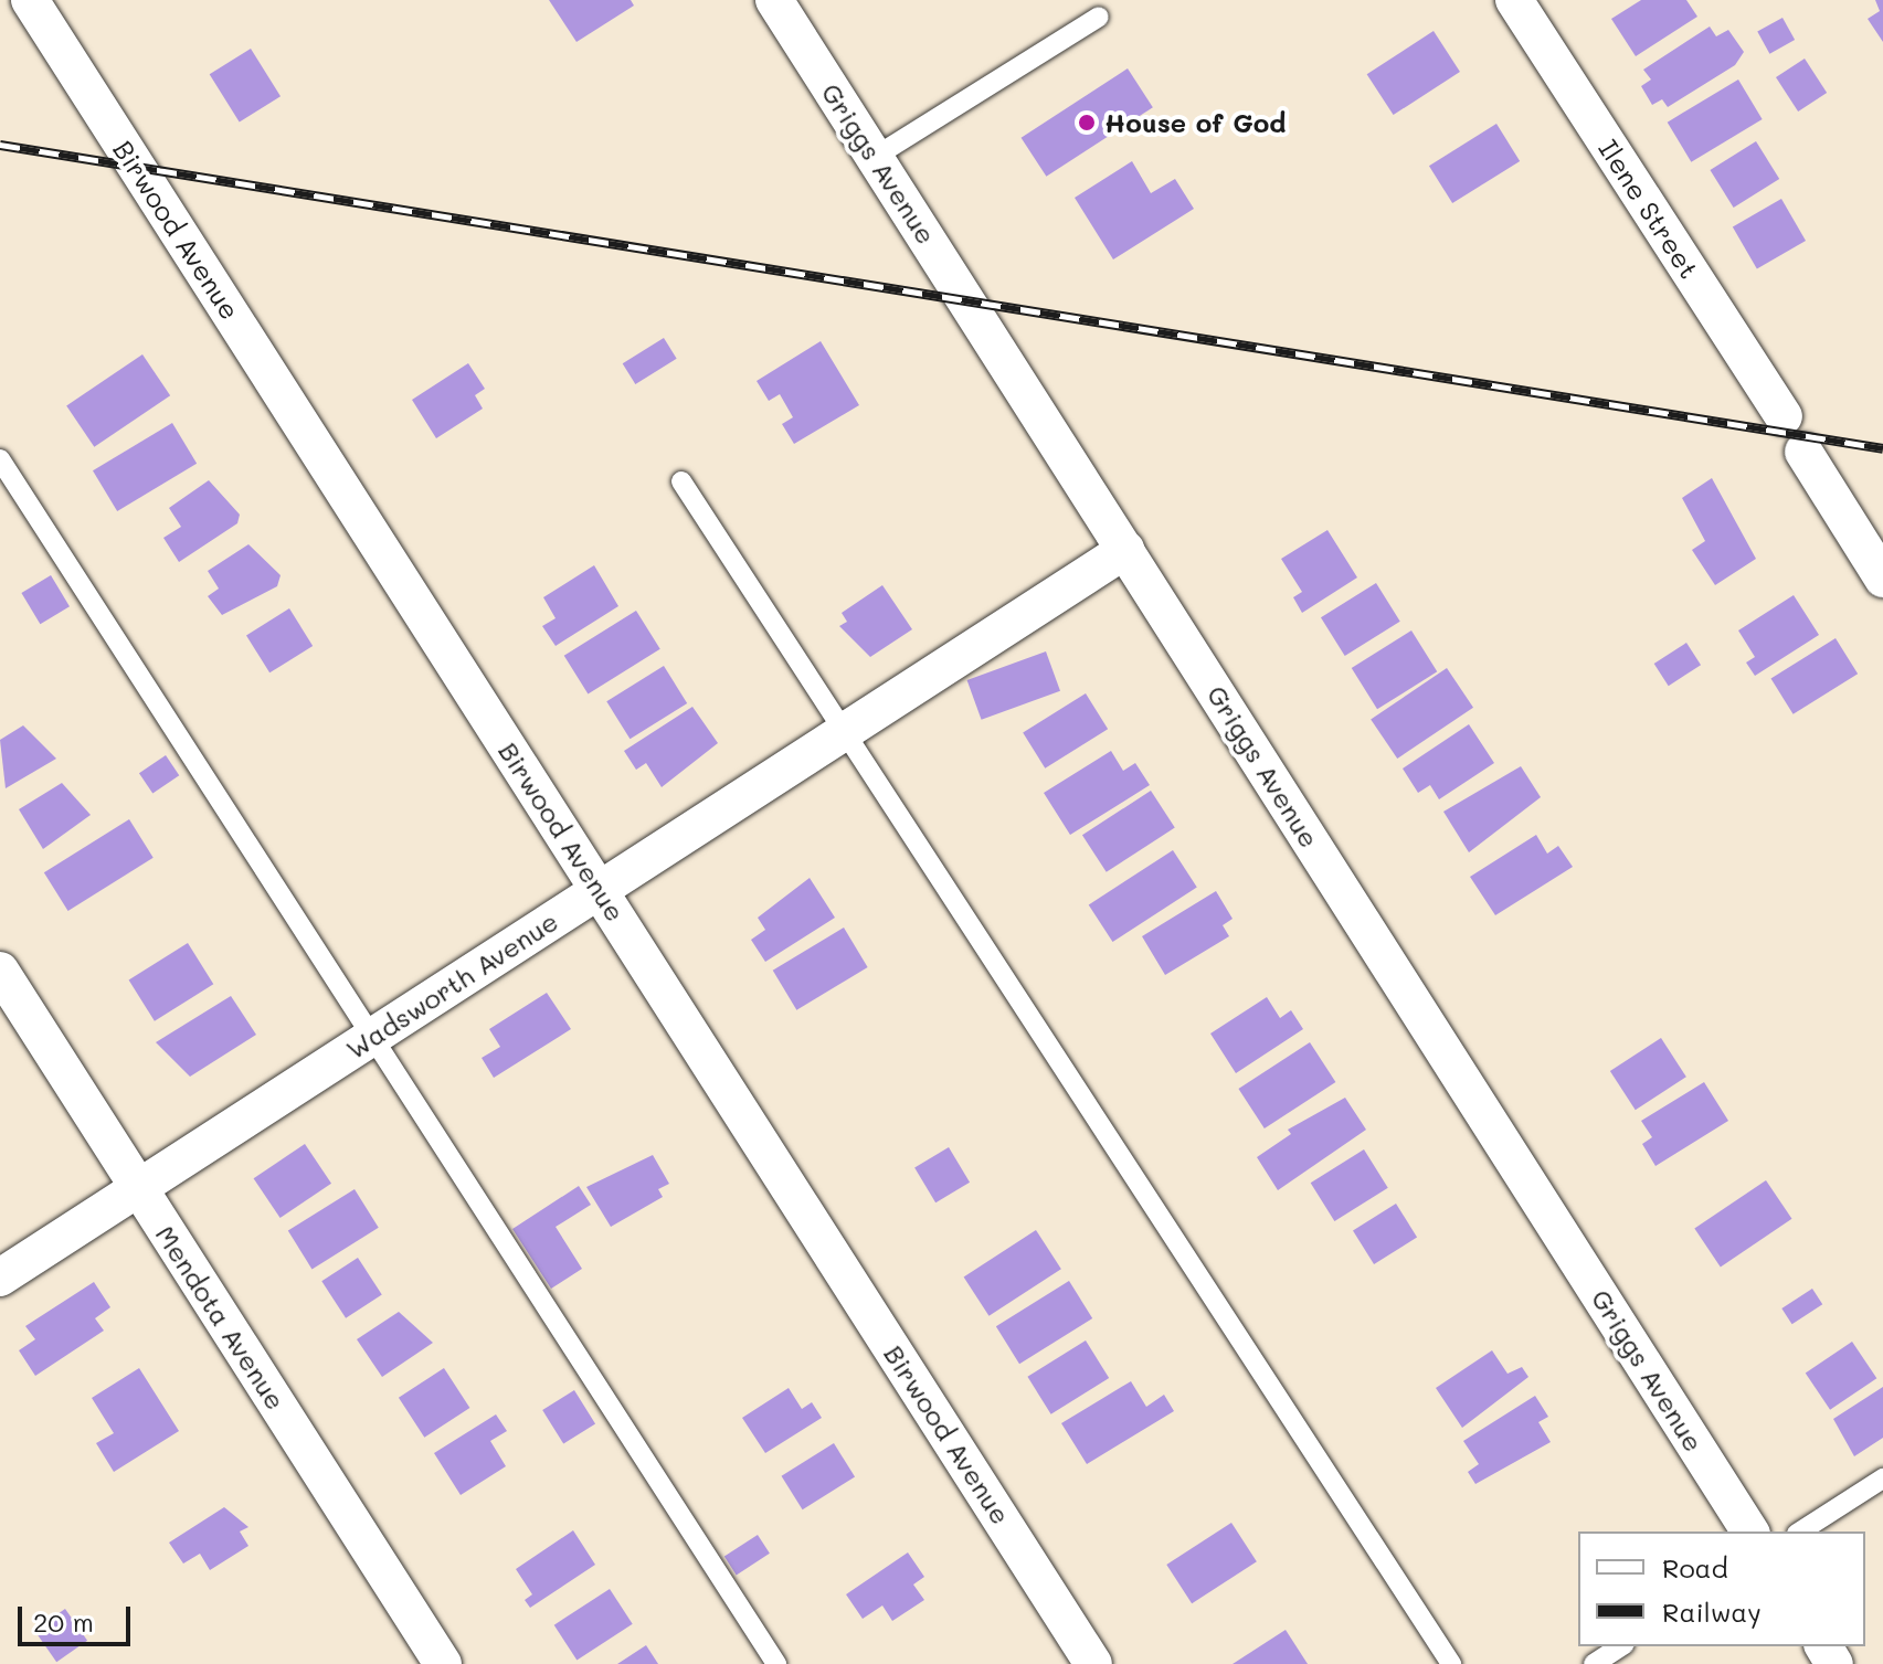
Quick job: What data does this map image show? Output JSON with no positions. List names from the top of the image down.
{
  "streets": {
    "street": [
      "Griggs Avenue",
      "Ilene Street",
      "Birwood Avenue",
      "Wadsworth Avenue",
      "Mendota Avenue"
    ]
  },
  "crossings": [
    ["Griggs Avenue", "Wadsworth Avenue"],
    ["Birwood Avenue", "Wadsworth Avenue"],
    ["Wadsworth Avenue", "Mendota Avenue"]
  ],
  "places": ["House of God"],
  "legend": ["Road", "Railway"],
  "scale_bar": "20 m"
}
